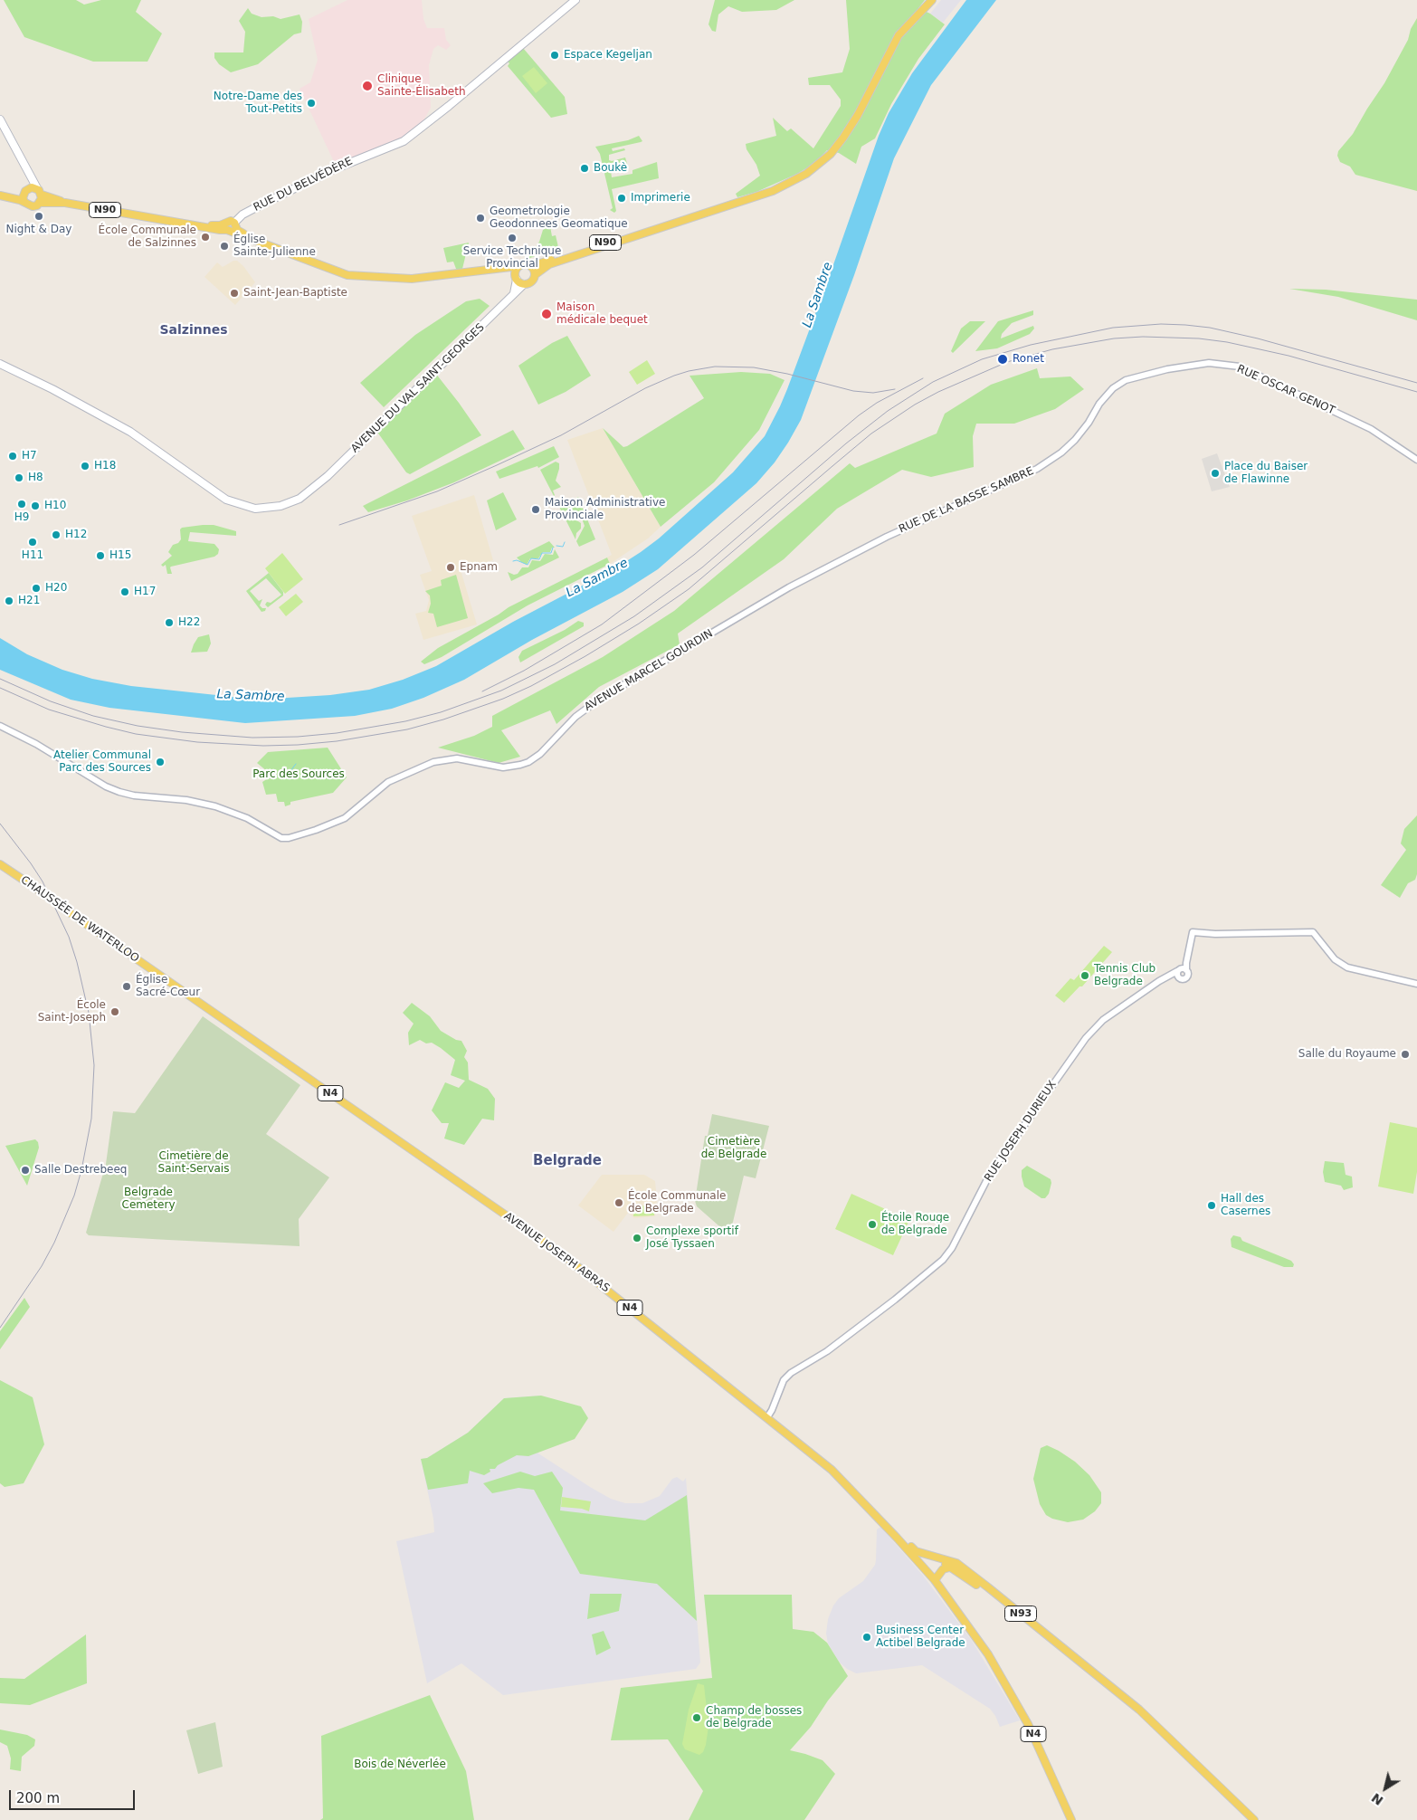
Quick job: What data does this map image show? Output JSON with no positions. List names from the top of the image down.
{
  "streets": {
    "main road": [
      "RUE DU BELVÉDÈRE",
      "N90",
      "AVENUE DU VAL SAINT-GEORGES",
      "CHAUSSÉE DE WATERLOO",
      "N4",
      "AVENUE JOSEPH ABRAS",
      "N93"
    ],
    "street": [
      "RUE OSCAR GENOT",
      "RUE DE LA BASSE SAMBRE",
      "AVENUE MARCEL GOURDIN",
      "RUE JOSEPH DURIEUX"
    ]
  },
  "crossings": [
    ["RUE DU BELVÉDÈRE", "N90"],
    ["N90", "AVENUE DU VAL SAINT-GEORGES"],
    ["RUE OSCAR GENOT", "RUE DE LA BASSE SAMBRE"],
    ["RUE DE LA BASSE SAMBRE", "AVENUE MARCEL GOURDIN"],
    ["CHAUSSÉE DE WATERLOO", "AVENUE JOSEPH ABRAS"],
    ["N4", "RUE JOSEPH DURIEUX"],
    ["N4", "AVENUE JOSEPH ABRAS"],
    ["N4", "N93"],
    ["RUE JOSEPH DURIEUX", "AVENUE JOSEPH ABRAS"]
  ],
  "districts": ["Salzinnes", "Belgrade"],
  "water": ["La Sambre"],
  "parks": [
    "Parc des Sources",
    "Cimetière de Belgrade",
    "Cimetière de Saint-Servais",
    "Belgrade Cemetery",
    "Bois de Néverlée"
  ],
  "places": [
    "Espace Kegeljan",
    "Clinique Sainte-Élisabeth",
    "Notre-Dame des Tout-Petits",
    "Boukè",
    "Imprimerie",
    "Night & Day",
    "Geometrologie Geodonnees Geomatique",
    "École Communale de Salzinnes",
    "Service Technique Provincial",
    "Église Sainte-Julienne",
    "Saint-Jean-Baptiste",
    "Maison médicale bequet",
    "Ronet",
    "H7",
    "H18",
    "Place du Baiser de Flawinne",
    "H8",
    "H9",
    "H10",
    "Maison Administrative Provinciale",
    "H12",
    "H11",
    "H15",
    "Epnam",
    "H20",
    "H17",
    "H21",
    "H22",
    "Atelier Communal Parc des Sources",
    "Tennis Club Belgrade",
    "Église Sacré-Cœur",
    "École Saint-Joseph",
    "Salle du Royaume",
    "Salle Destrebeeq",
    "École Communale de Belgrade",
    "Hall des Casernes",
    "Étoile Rouge de Belgrade",
    "Complexe sportif José Tyssaen",
    "Business Center Actibel Belgrade",
    "Champ de bosses de Belgrade"
  ],
  "scale_bar": "200 m",
  "north": "bottom left"
}
